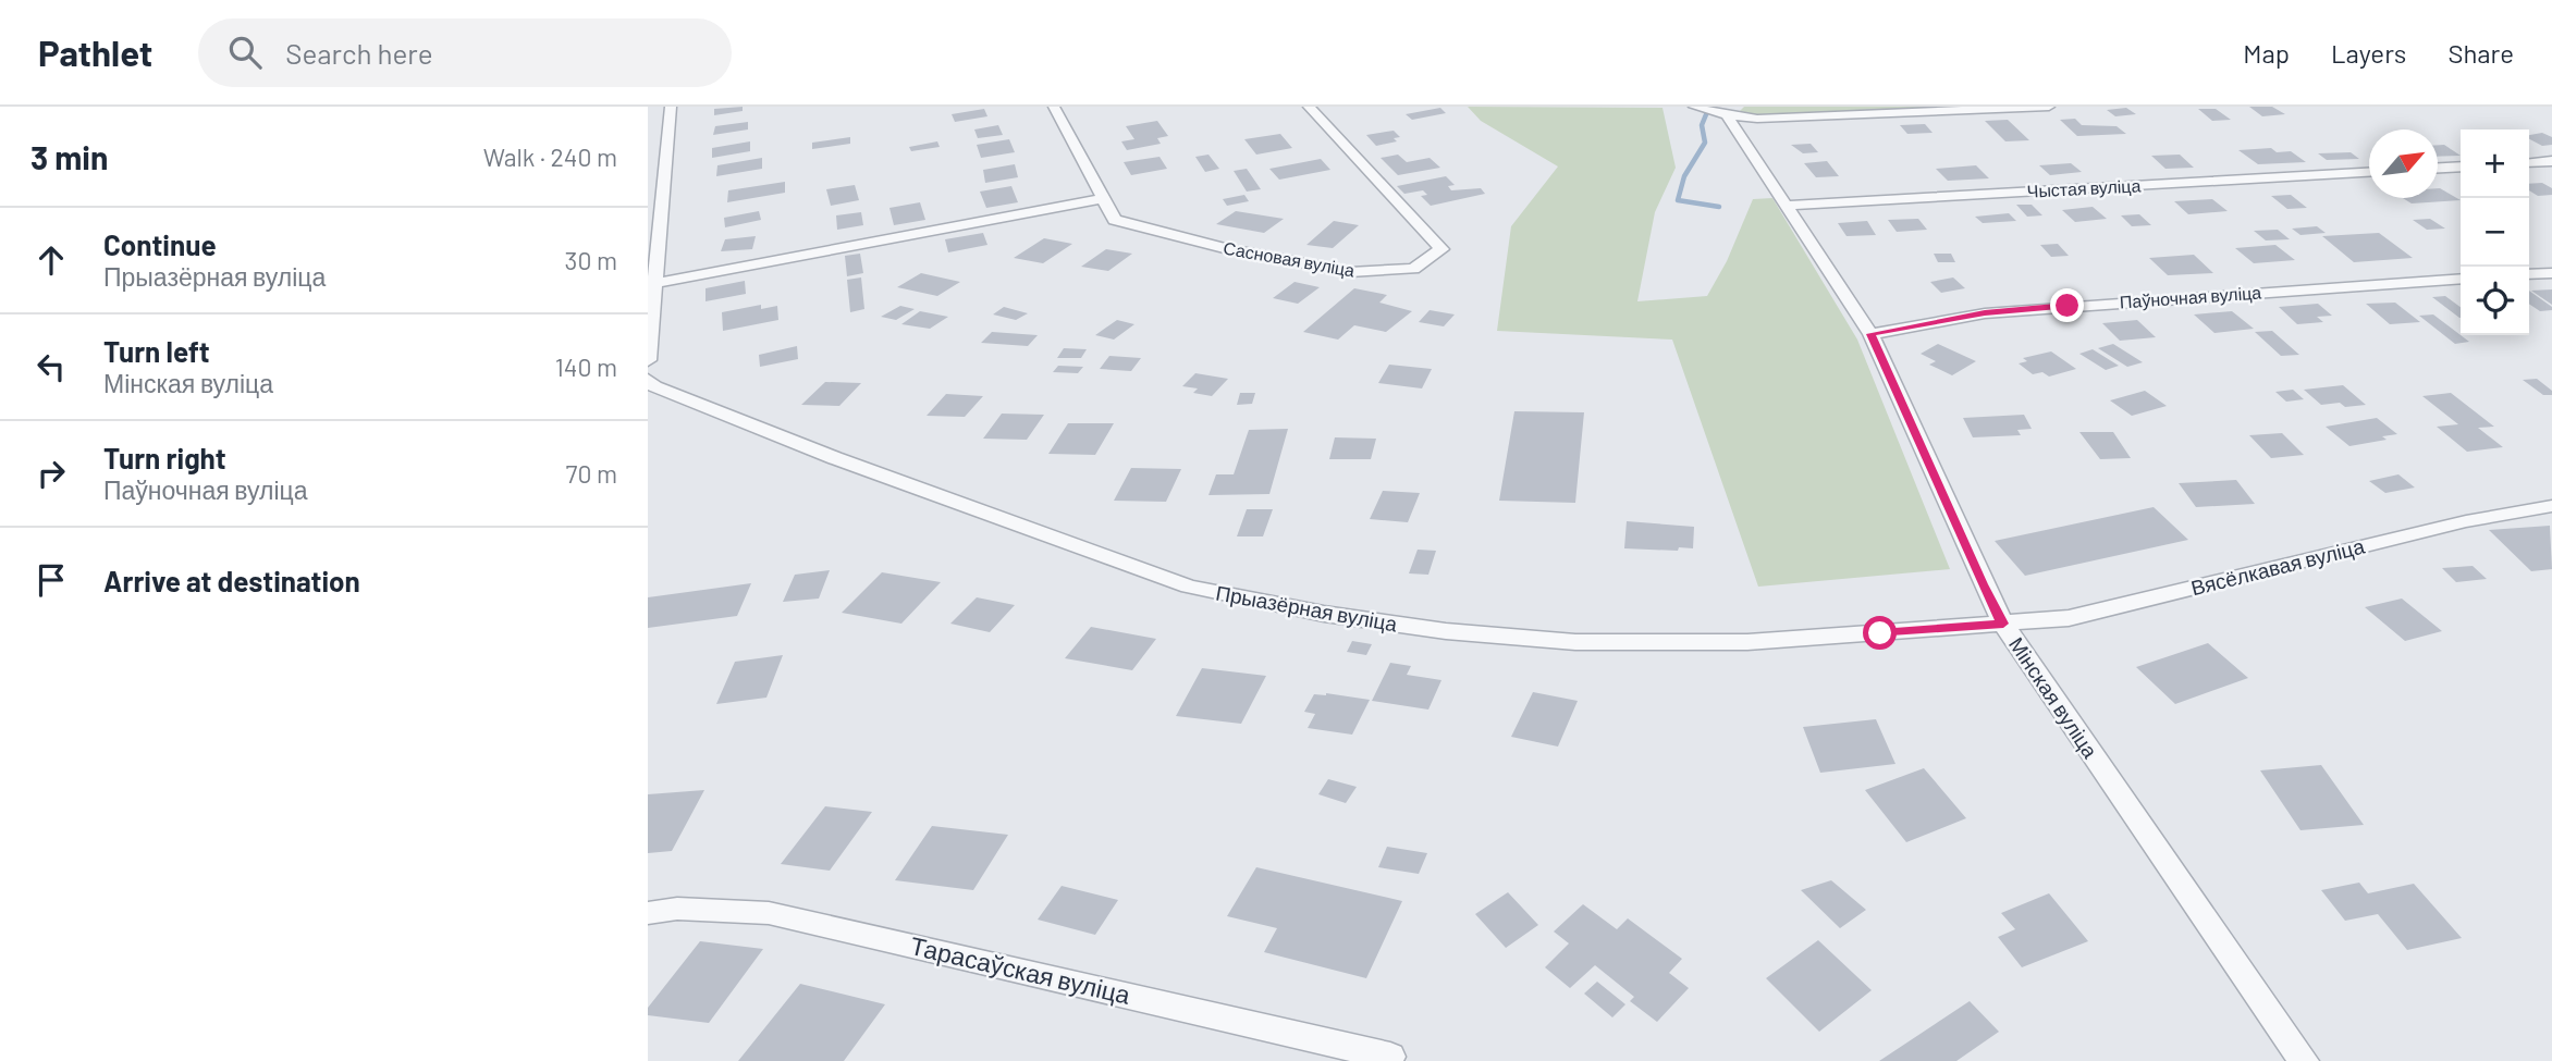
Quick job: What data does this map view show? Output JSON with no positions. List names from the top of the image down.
{
  "streets": {
    "street": [
      "Чыстая вуліца",
      "Сасновая вуліца",
      "Паўночная вуліца",
      "Вясёлкавая вуліца",
      "Прыазёрная вуліца",
      "Мінская вуліца",
      "Тарасаўская вуліца"
    ]
  },
  "crossings": [
    ["Чыстая вуліца", "Мінская вуліца"],
    ["Паўночная вуліца", "Мінская вуліца"],
    ["Вясёлкавая вуліца", "Прыазёрная вуліца"],
    ["Вясёлкавая вуліца", "Мінская вуліца"],
    ["Прыазёрная вуліца", "Мінская вуліца"]
  ],
  "north": "top right",
  "page": {
    "header": "Pathlet",
    "search": "Search here",
    "nav": ["Map", "Layers", "Share"],
    "heading": ["3 min", "Walk · 240 m"],
    "map_buttons": ["+", "−"],
    "list": [
      ["Continue", "Прыазёрная вуліца", "30 m"],
      ["Turn left", "Мінская вуліца", "140 m"],
      ["Turn right", "Паўночная вуліца", "70 m"],
      "Arrive at destination"
    ]
  }
}
